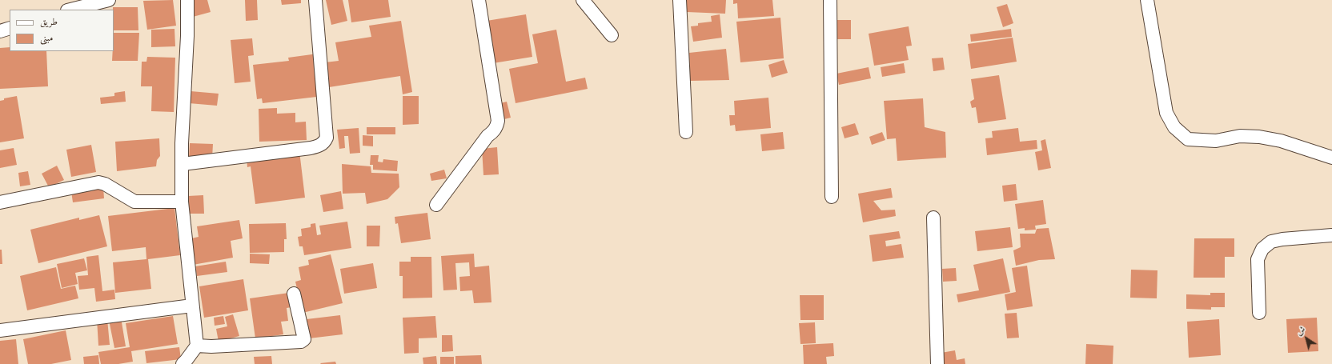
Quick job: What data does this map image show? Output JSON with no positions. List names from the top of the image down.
{
  "legend": ["طريق", "مبنى"],
  "north": "top left"
}
